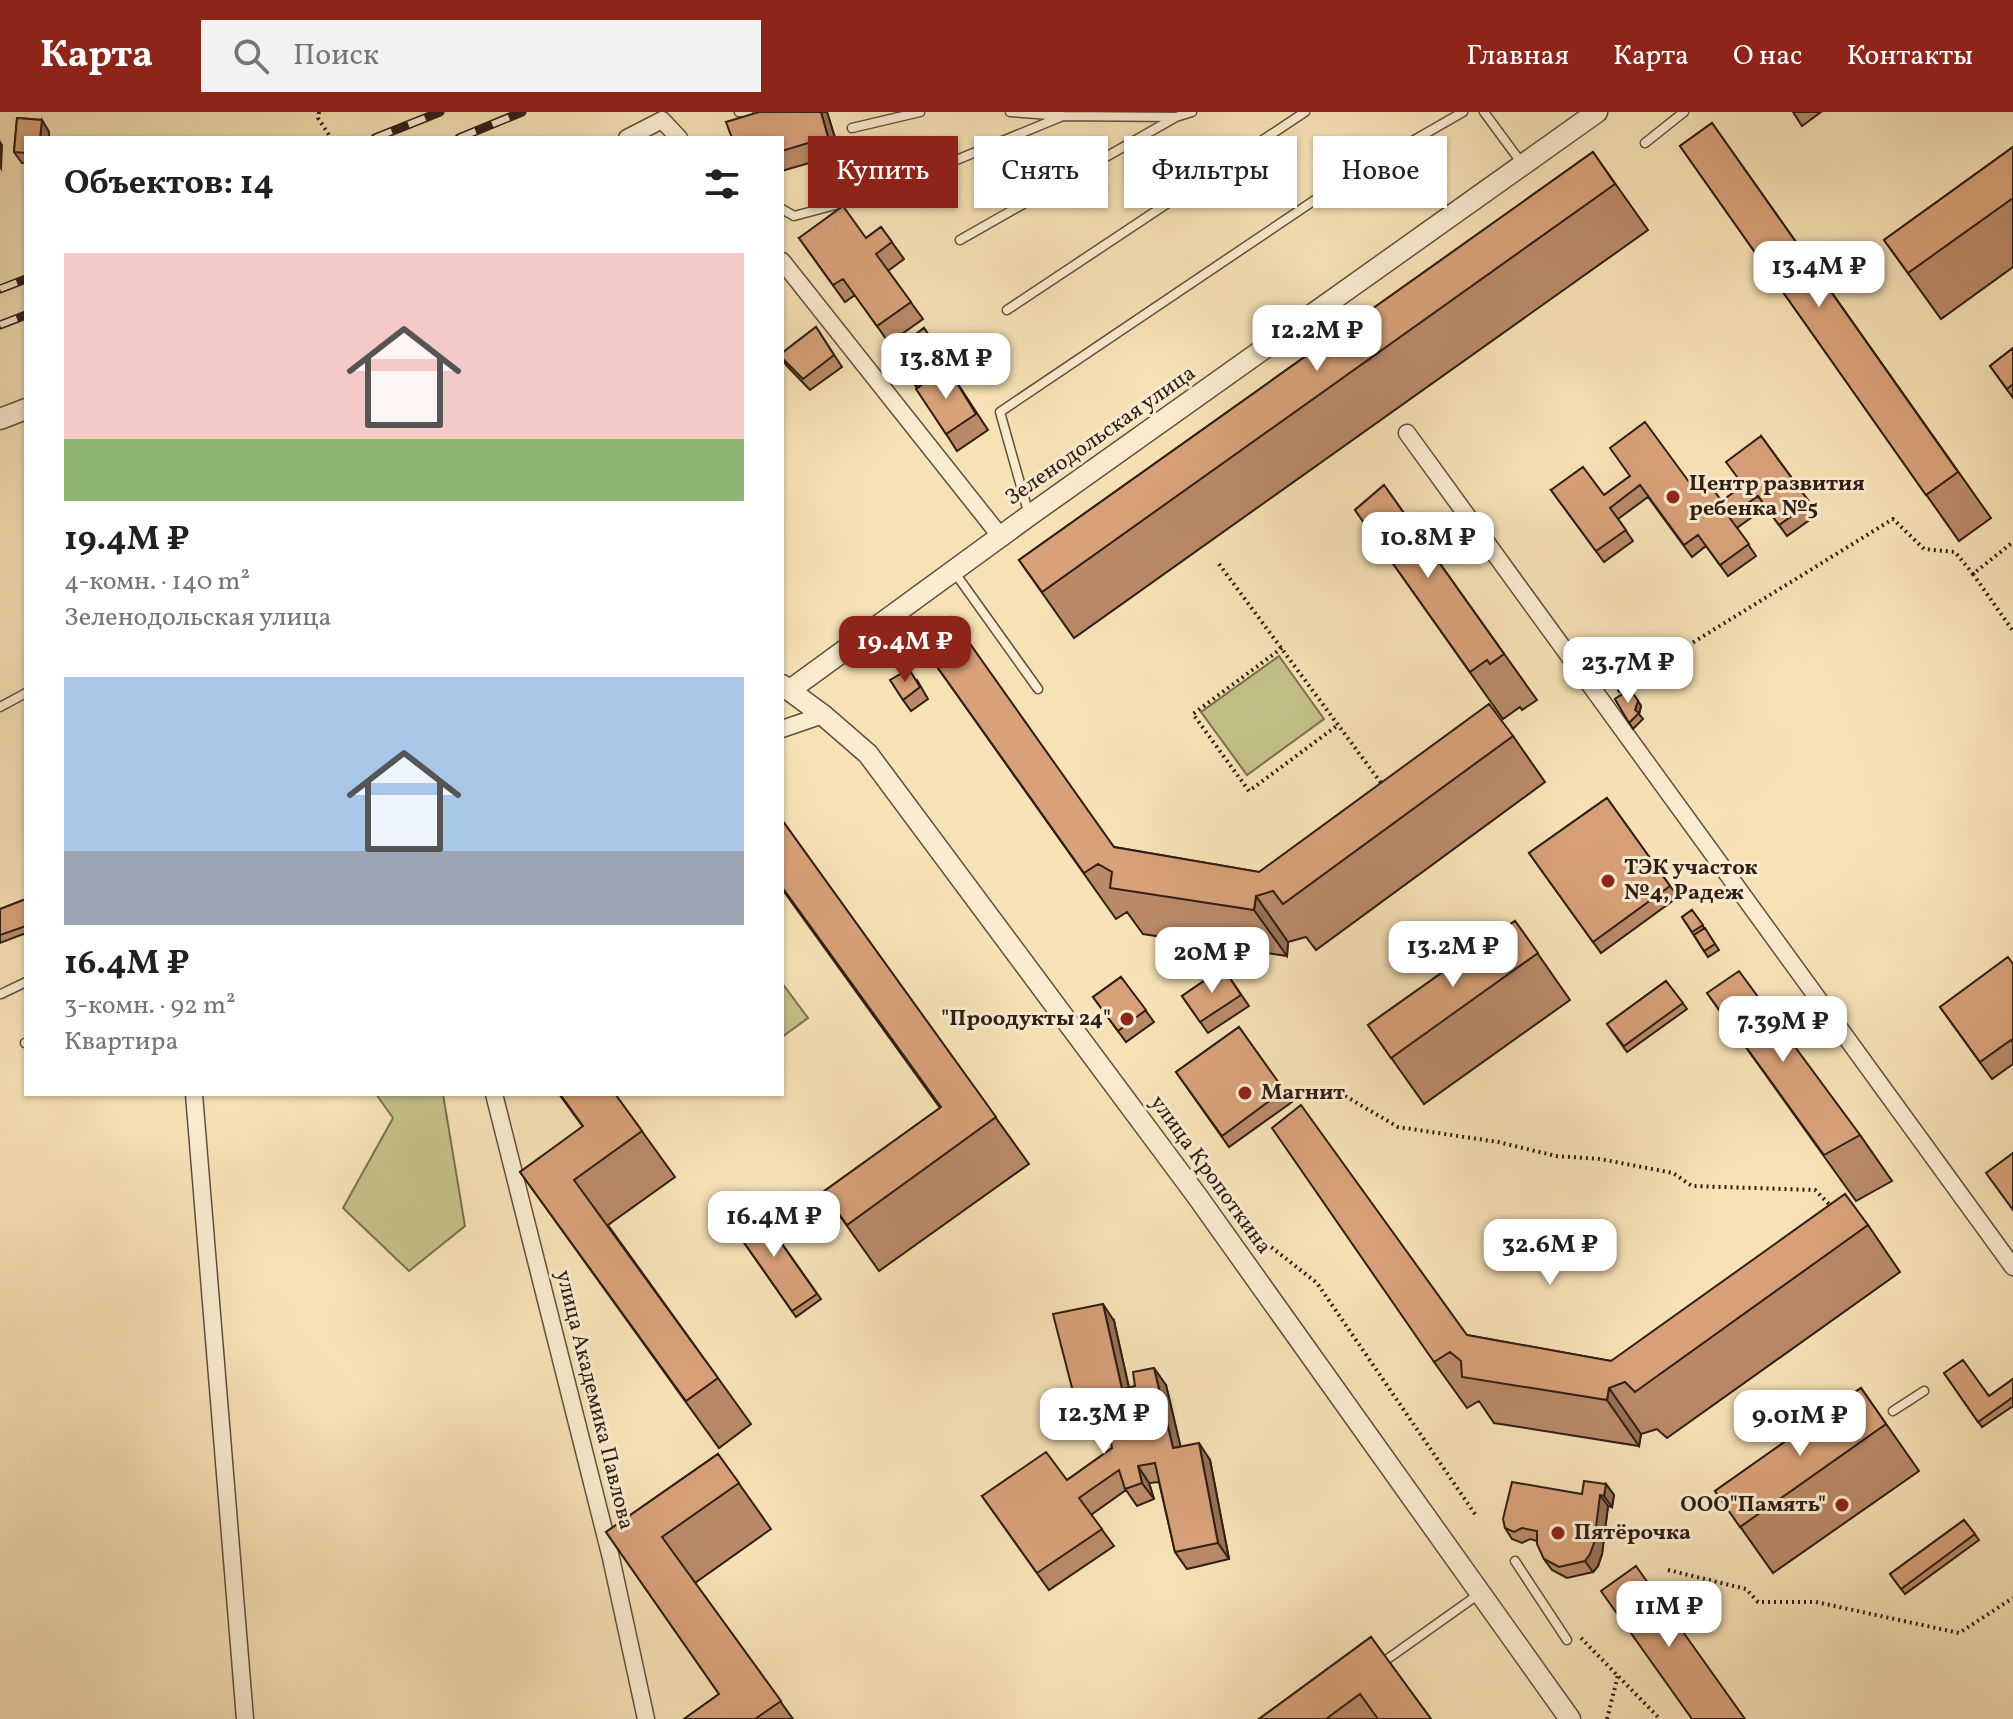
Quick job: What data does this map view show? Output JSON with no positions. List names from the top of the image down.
{
  "streets": {
    "street": ["Зеленодольская улица", "улица Кропоткина", "улица Академика Павлова"]
  },
  "crossings": [
    ["Зеленодольская улица", "улица Кропоткина"]
  ],
  "places": [
    "Центр развития ребенка №5",
    "ТЭК участок №4, Радеж",
    "\"Проодукты 24\"",
    "Магнит",
    "ООО\"Память\"",
    "Пятёрочка"
  ],
  "page": {
    "header": "Карта",
    "search": "Поиск",
    "nav": [
      "Главная",
      "Карта",
      "О нас",
      "Контакты"
    ],
    "chip": [
      "Купить",
      "Снять",
      "Фильтры",
      "Новое"
    ],
    "heading": "Объектов: 14",
    "list": [
      {
        "name": "19.4M ₽",
        "note": "4-комн. · 140 m² · Зеленодольская улица"
      },
      {
        "name": "16.4M ₽",
        "note": "3-комн. · 92 m² · Квартира"
      }
    ],
    "price": [
      "13.4M ₽",
      "12.2M ₽",
      "13.8M ₽",
      "10.8M ₽",
      "19.4M ₽",
      "23.7M ₽",
      "13.2M ₽",
      "20M ₽",
      "7.39M ₽",
      "16.4M ₽",
      "32.6M ₽",
      "12.3M ₽",
      "9.01M ₽",
      "11M ₽"
    ]
  }
}
